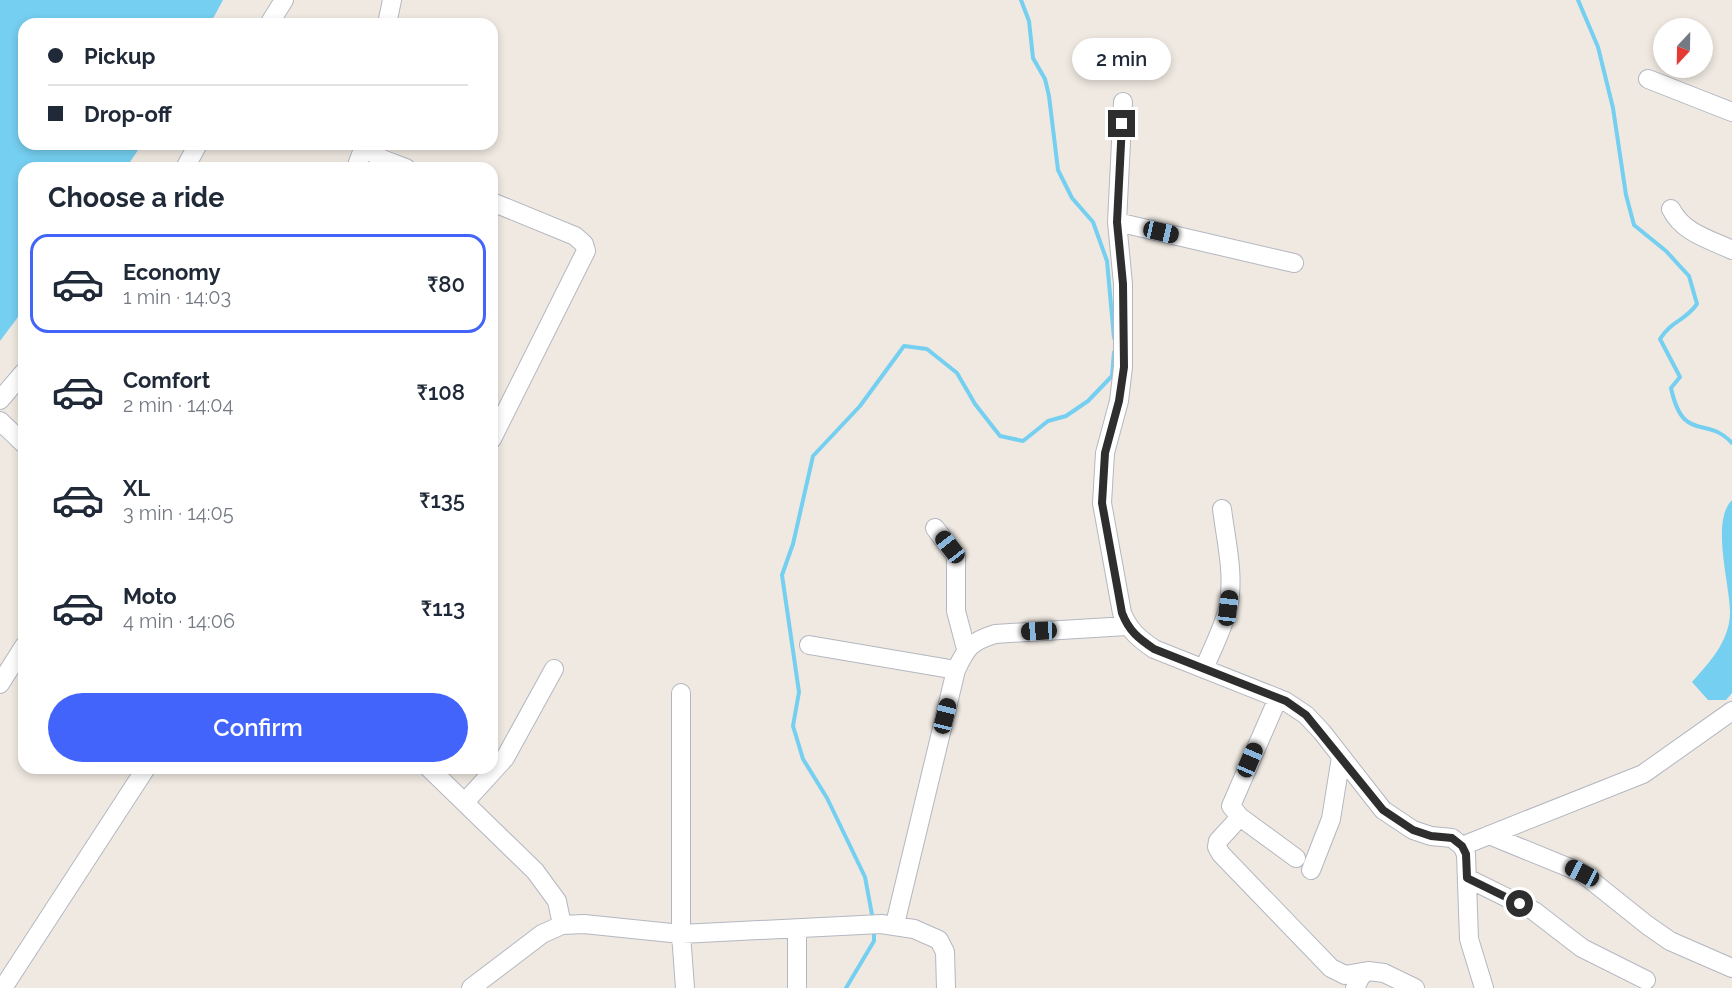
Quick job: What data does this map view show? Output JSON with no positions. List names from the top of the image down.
{
  "north": "bottom",
  "page": {
    "banner": ["Pickup", "Drop-off"],
    "bubble": "2 min",
    "heading": "Choose a ride",
    "list": [
      {
        "name": "Economy",
        "note": "1 min · 14:03",
        "value": "₹80"
      },
      {
        "name": "Comfort",
        "note": "2 min · 14:04",
        "value": "₹108"
      },
      {
        "name": "XL",
        "note": "3 min · 14:05",
        "value": "₹135"
      },
      {
        "name": "Moto",
        "note": "4 min · 14:06",
        "value": "₹113"
      }
    ],
    "buttons": "Confirm"
  }
}
